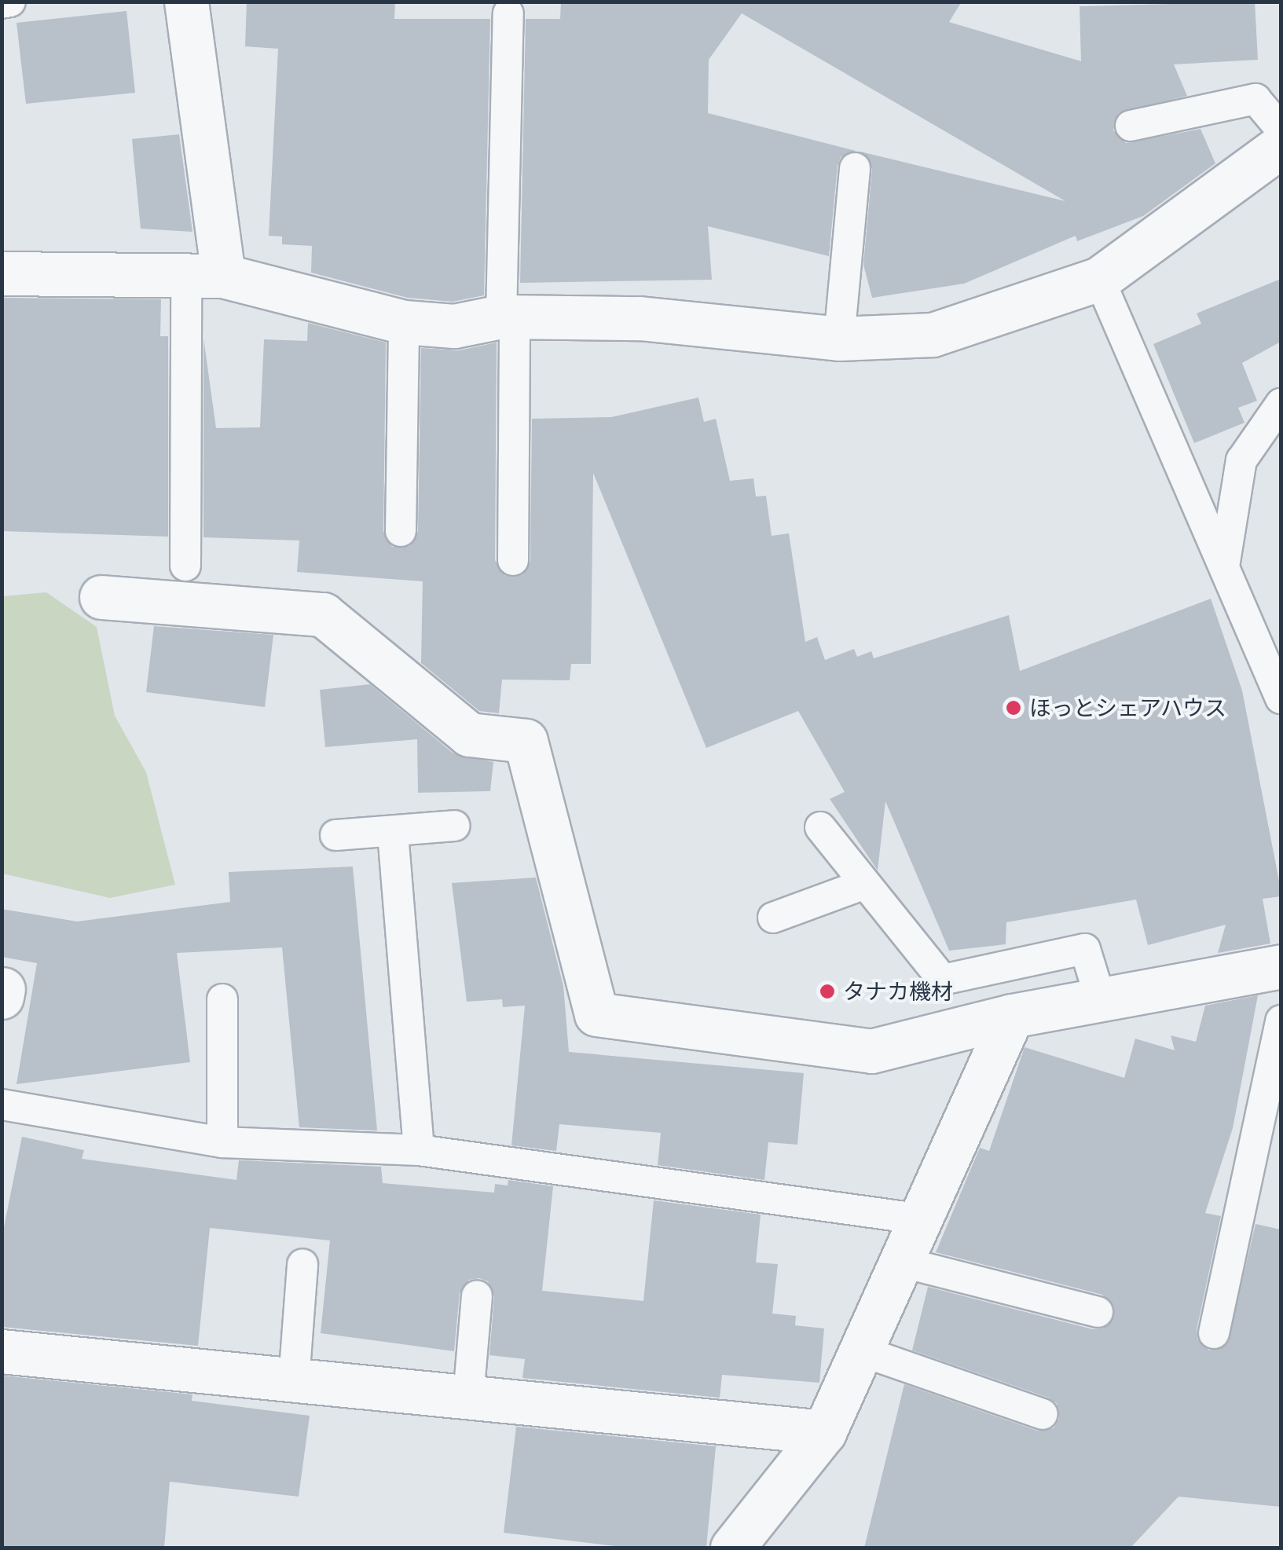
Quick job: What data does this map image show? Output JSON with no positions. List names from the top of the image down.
{
  "places": ["ほっとシェアハウス", "タナカ機材"]
}
